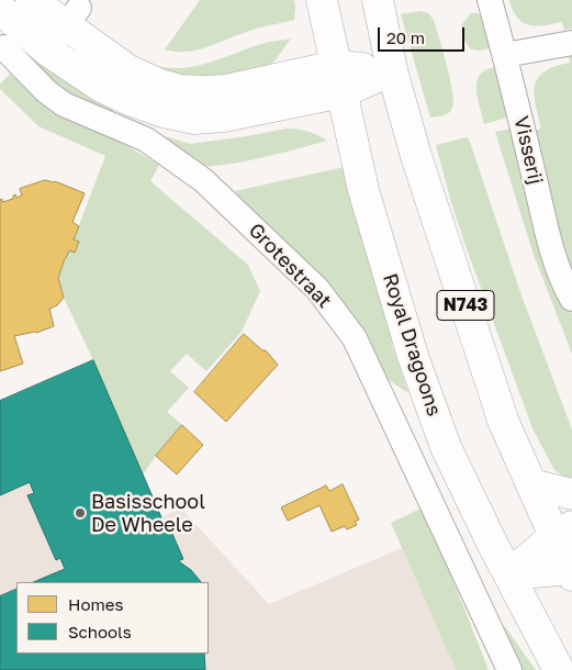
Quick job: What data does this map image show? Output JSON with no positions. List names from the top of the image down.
{
  "streets": {
    "main road": ["N743", "Royal Dragoons"],
    "street": ["Visserij", "Grotestraat"]
  },
  "places": ["Basisschool De Wheele"],
  "legend": ["Homes", "Schools"],
  "scale_bar": "20 m"
}
